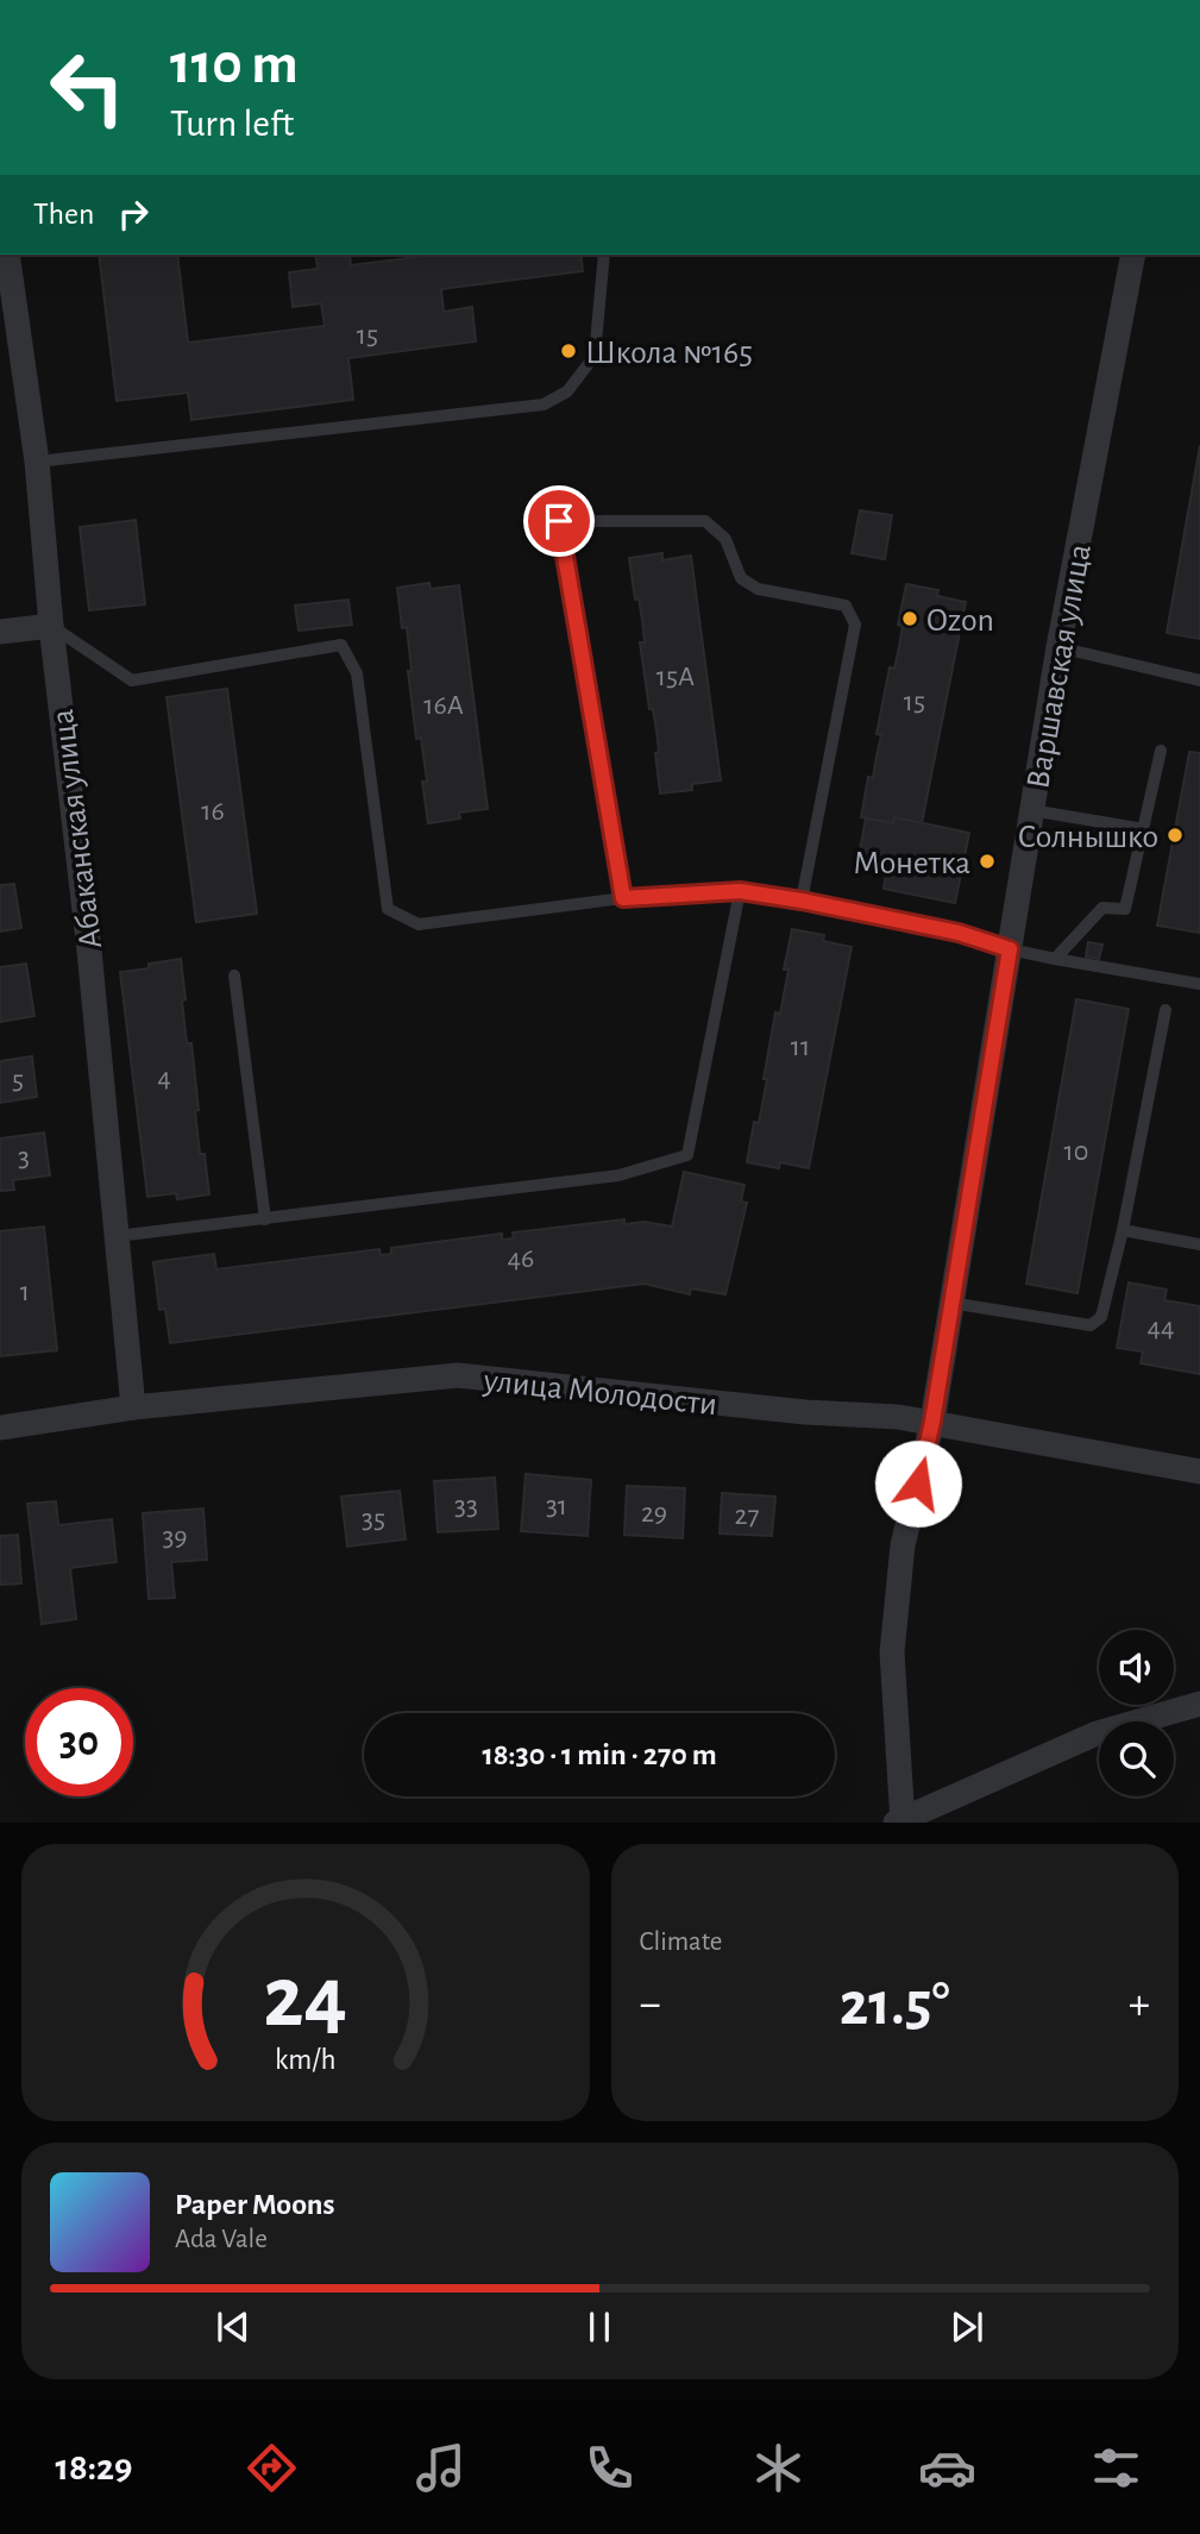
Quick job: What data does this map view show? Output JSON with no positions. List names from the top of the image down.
{
  "streets": {
    "street": ["Варшавская улица", "Абаканская улица", "улица Молодости"]
  },
  "crossings": [
    ["Варшавская улица", "улица Молодости"],
    ["Абаканская улица", "улица Молодости"]
  ],
  "places": [
    "Школа №165",
    "Ozon",
    "Солнышко",
    "Монетка"
  ],
  "house_numbers": [
    "15",
    "15А",
    "15",
    "16А",
    "16",
    "11",
    "4",
    "5",
    "10",
    "3",
    "46",
    "1",
    "44",
    "33",
    "31",
    "29",
    "27",
    "35",
    "39"
  ],
  "page": {
    "turn": ["110 m", "Turn left"],
    "then": "Then",
    "limit": "30",
    "trip": "18:30 · 1 min · 270 m",
    "tile": "Climate",
    "heat": ["−", "21.5°", "+"],
    "song": ["Paper Moons", "Ada Vale"],
    "tabs": "18:29",
    "gauge": ["24", "km/h"]
  }
}
